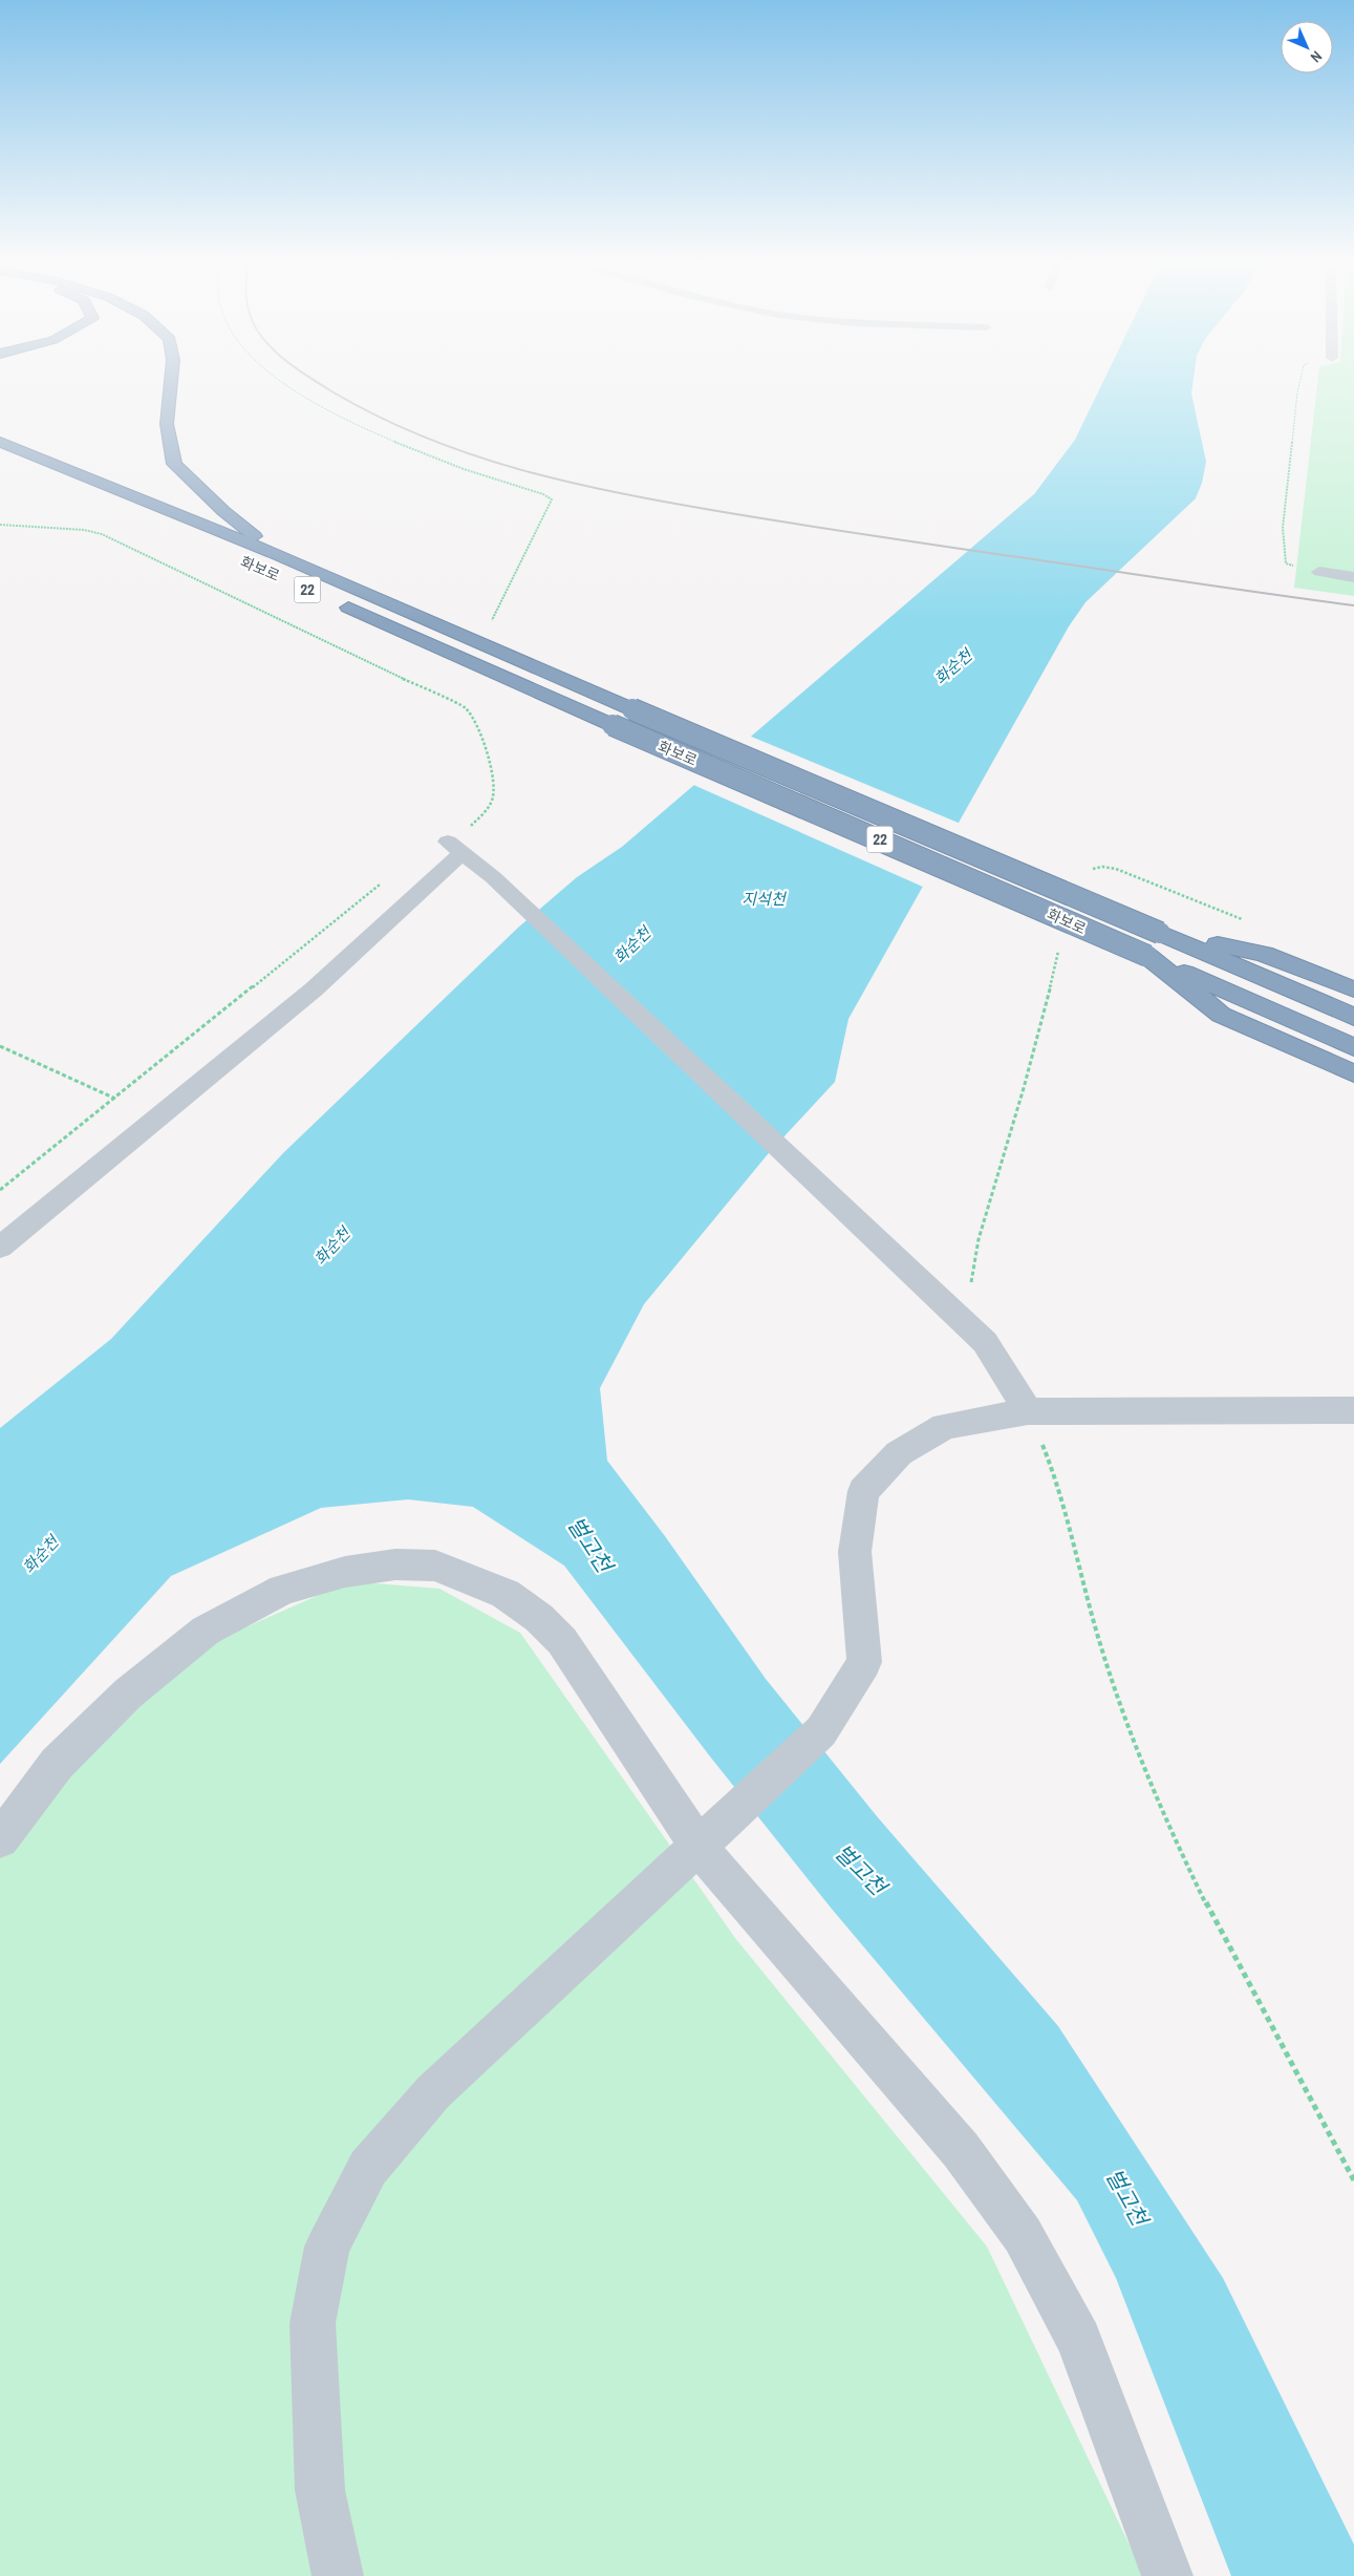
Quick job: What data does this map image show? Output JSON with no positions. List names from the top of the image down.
{
  "streets": {
    "highway": ["화보로", "22"]
  },
  "crossings": [
    ["화보로", "22"]
  ],
  "water": ["화순천", "지석천", "벌고천"],
  "north": "bottom right"
}
